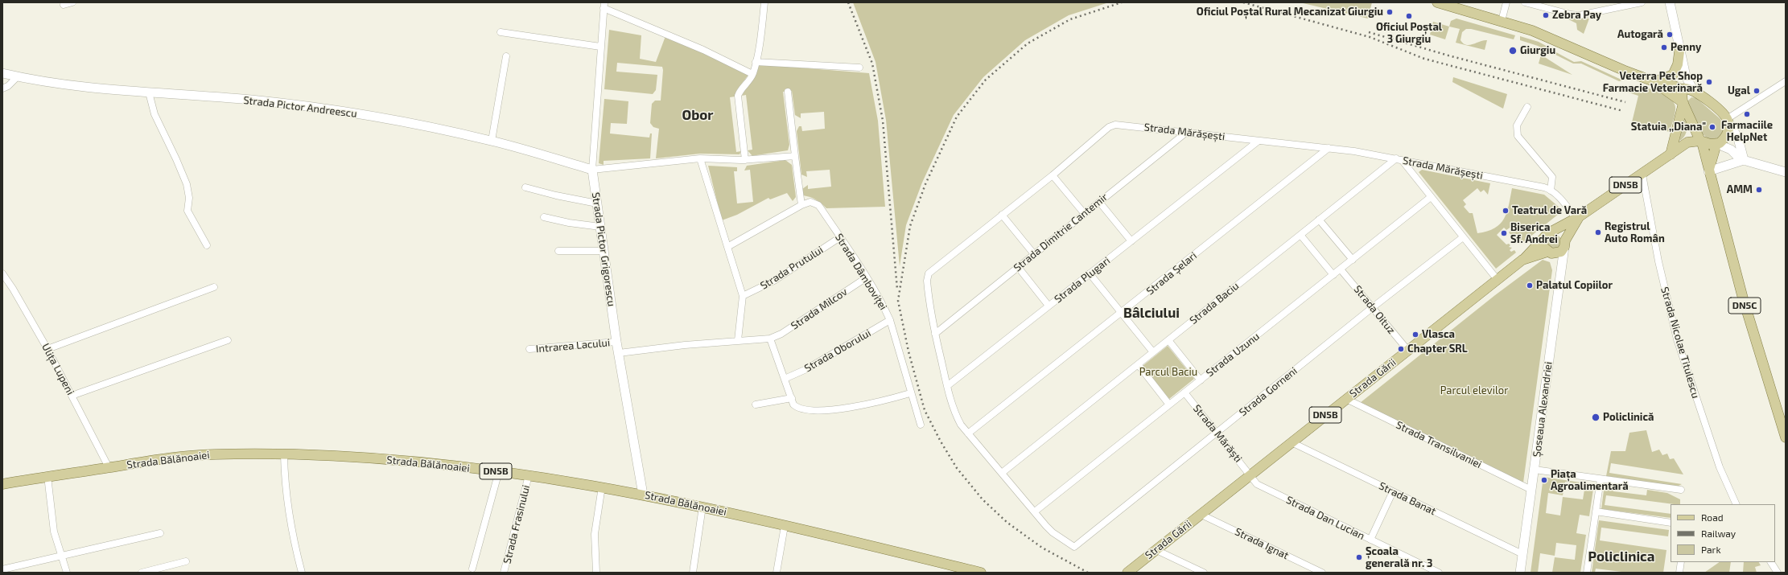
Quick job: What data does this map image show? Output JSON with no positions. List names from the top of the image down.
{
  "streets": {
    "main road": [
      "DN5B",
      "DN5C",
      "Strada Gării",
      "Strada Bălănoaiei"
    ],
    "street": [
      "Strada Pictor Andreescu",
      "Strada Mărășești",
      "Strada Dimitrie Cantemir",
      "Strada Pictor Grigorescu",
      "Strada Prutului",
      "Strada Dâmboviței",
      "Strada Șelari",
      "Strada Plugari",
      "Strada Baciu",
      "Strada Milcov",
      "Strada Oituz",
      "Strada Nicolae Titulescu",
      "Intrarea Lacului",
      "Strada Oborului",
      "Strada Uzunu",
      "Ulița Lupeni",
      "Strada Gorneni",
      "Șoseaua Alexandriei",
      "Strada Mărăști",
      "Strada Transilvaniei",
      "Strada Banat",
      "Strada Dan Lucian",
      "Strada Frasinului",
      "Strada Ignat"
    ]
  },
  "crossings": [
    ["Strada Pictor Andreescu", "Strada Pictor Grigorescu"],
    ["Strada Mărășești", "Strada Dimitrie Cantemir"],
    ["Strada Mărășești", "Strada Șelari"],
    ["Strada Mărășești", "Strada Plugari"],
    ["Strada Mărășești", "Strada Baciu"],
    ["DN5B", "DN5C"],
    ["DN5B", "Strada Nicolae Titulescu"],
    ["DN5B", "Strada Gării"],
    ["DN5B", "Șoseaua Alexandriei"],
    ["Strada Pictor Grigorescu", "Intrarea Lacului"],
    ["Strada Pictor Grigorescu", "Strada Bălănoaiei"],
    ["Strada Prutului", "Strada Dâmboviței"],
    ["Strada Dâmboviței", "Strada Milcov"],
    ["Strada Dâmboviței", "Strada Oborului"],
    ["Strada Oituz", "Strada Uzunu"],
    ["Strada Oituz", "Strada Gării"],
    ["Strada Oituz", "Strada Gorneni"],
    ["Strada Uzunu", "Strada Gorneni"],
    ["Strada Uzunu", "Strada Mărăști"],
    ["Ulița Lupeni", "Strada Bălănoaiei"],
    ["Strada Gării", "Șoseaua Alexandriei"],
    ["Strada Gării", "Strada Mărăști"],
    ["Strada Gării", "Strada Transilvaniei"],
    ["Strada Gării", "Strada Banat"],
    ["Strada Gării", "Strada Dan Lucian"],
    ["Strada Gării", "Strada Ignat"],
    ["Strada Gorneni", "Strada Mărăști"],
    ["Șoseaua Alexandriei", "Strada Transilvaniei"],
    ["Șoseaua Alexandriei", "Strada Banat"],
    ["Strada Mărăști", "Strada Dan Lucian"],
    ["Strada Bălănoaiei", "Strada Frasinului"]
  ],
  "districts": ["Obor", "Bâlciului", "Policlinica"],
  "parks": ["Parcul Baciu", "Parcul elevilor"],
  "places": [
    "Oficiul Poștal Rural Mecanizat Giurgiu",
    "Zebra Pay",
    "Oficiul Poștal 3 Giurgiu",
    "Autogară",
    "Penny",
    "Giurgiu",
    "Veterra Pet Shop Farmacie Veterinară",
    "Ugal",
    "Farmaciile HelpNet",
    "Statuia ,,Diana\"",
    "AMM",
    "Teatrul de Vară",
    "Registrul Auto Român",
    "Biserica Sf. Andrei",
    "Palatul Copiilor",
    "Vlasca",
    "Chapter SRL",
    "Policlinică",
    "Piața Agroalimentară",
    "Școala generală nr. 3"
  ],
  "legend": ["Road", "Railway", "Park"]
}
